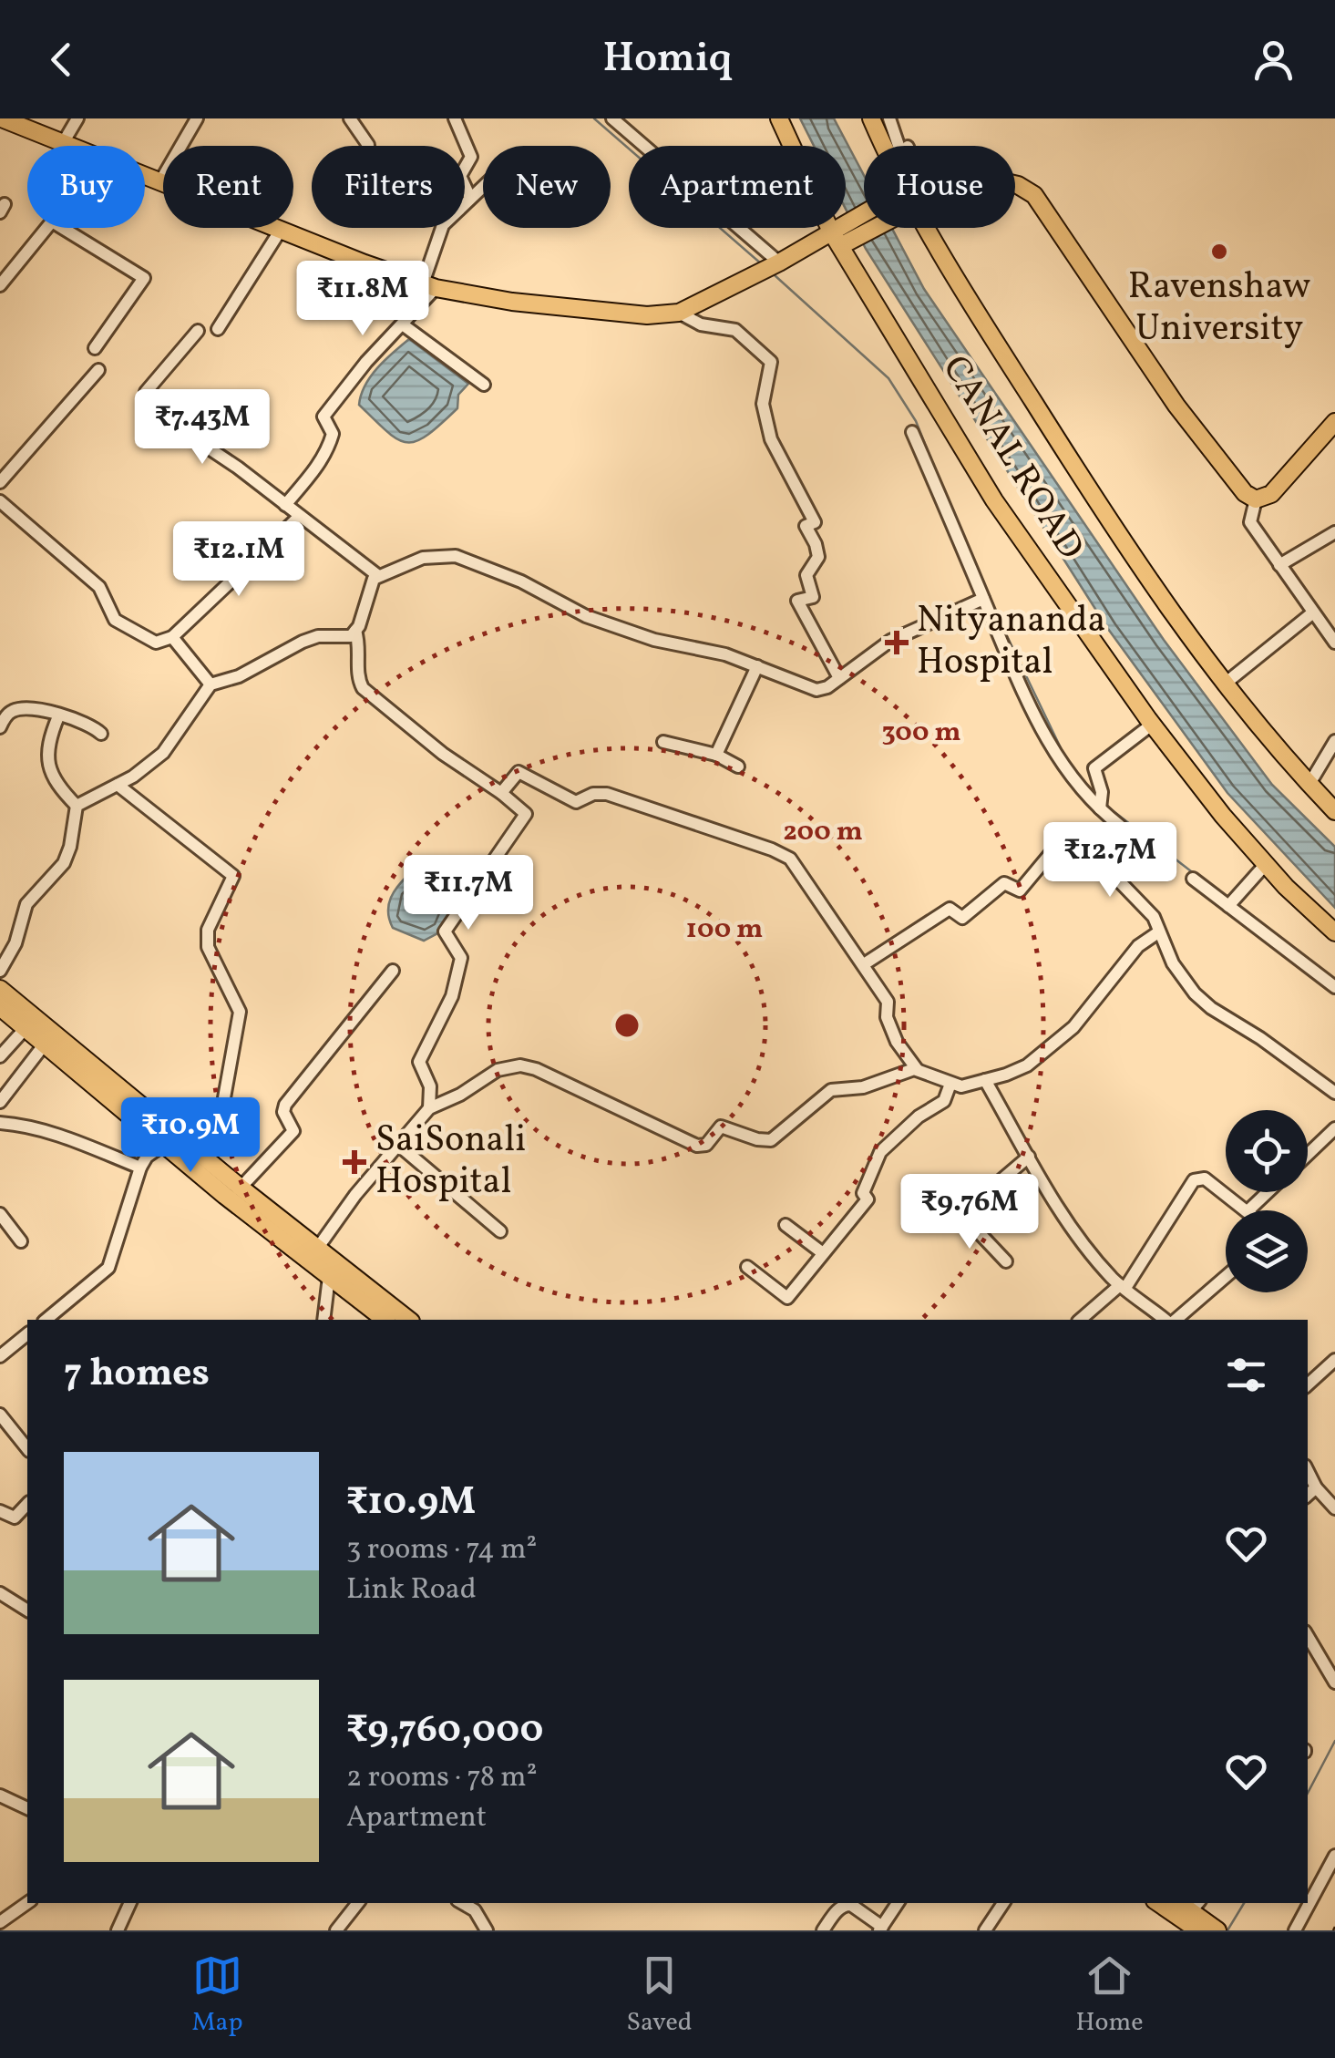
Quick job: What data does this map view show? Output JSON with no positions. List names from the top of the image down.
{
  "streets": {
    "main road": ["CANAL ROAD"]
  },
  "places": {
    "other": ["Ravenshaw University"],
    "health": ["Nityananda Hospital", "SaiSonali Hospital"]
  },
  "page": {
    "header": "Homiq",
    "chip": [
      "Buy",
      "Rent",
      "Filters",
      "New",
      "Apartment",
      "House"
    ],
    "price": [
      "₹11.8M",
      "₹7.43M",
      "₹12.1M",
      "₹12.7M",
      "₹11.7M",
      "₹10.9M",
      "₹9.76M"
    ],
    "heading": "7 homes",
    "list": [
      {
        "name": "₹10.9M",
        "note": "3 rooms · 74 m² · Link Road"
      },
      {
        "name": "₹9,760,000",
        "note": "2 rooms · 78 m² · Apartment"
      }
    ],
    "tabs": ["Map", "Saved", "Home"]
  },
  "rings": ["300 m", "200 m", "100 m"]
}
